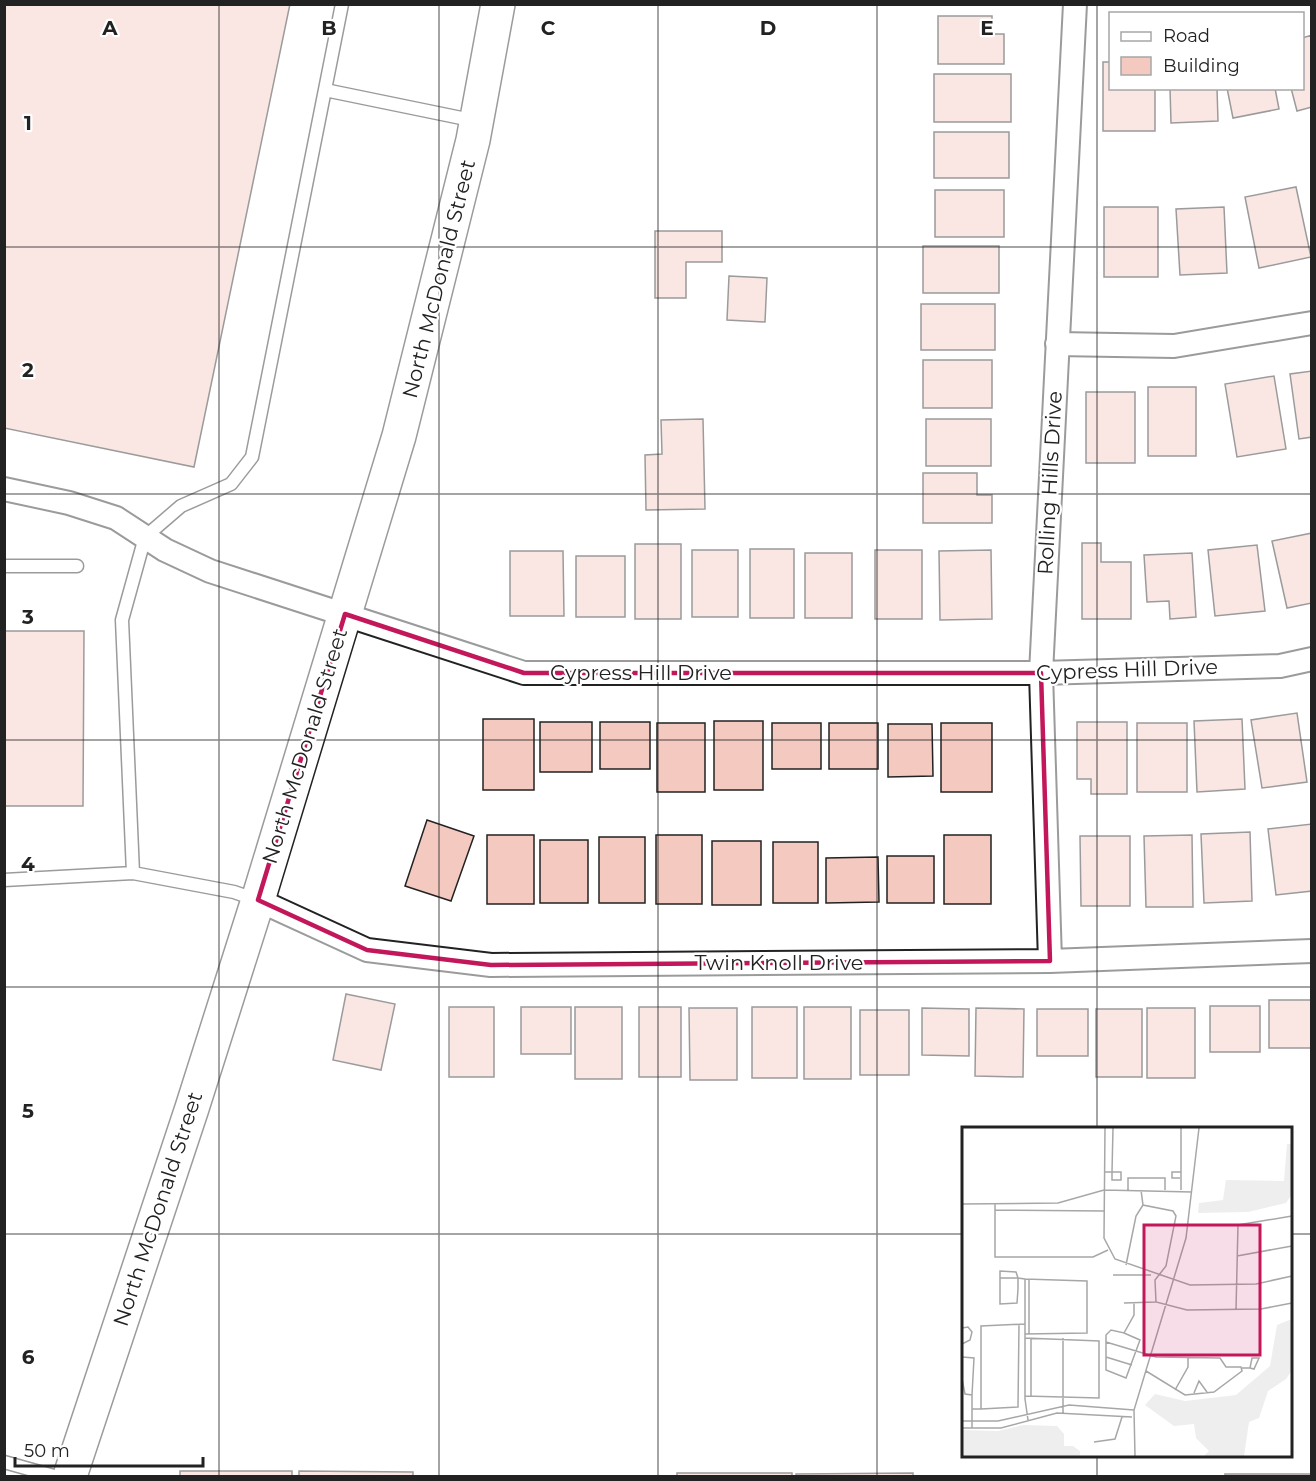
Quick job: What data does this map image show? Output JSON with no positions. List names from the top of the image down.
{
  "streets": {
    "main road": ["North McDonald Street"],
    "street": ["Rolling Hills Drive", "Cypress Hill Drive", "Twin Knoll Drive"]
  },
  "crossings": [
    ["North McDonald Street", "Cypress Hill Drive"],
    ["North McDonald Street", "Twin Knoll Drive"],
    ["Rolling Hills Drive", "Cypress Hill Drive"],
    ["Rolling Hills Drive", "Twin Knoll Drive"]
  ],
  "legend": ["Road", "Building"],
  "scale_bar": "50 m",
  "grid": {
    "columns": [
      "A",
      "B",
      "C",
      "D",
      "E"
    ],
    "rows": [
      "1",
      "2",
      "3",
      "4",
      "5",
      "6"
    ]
  }
}
